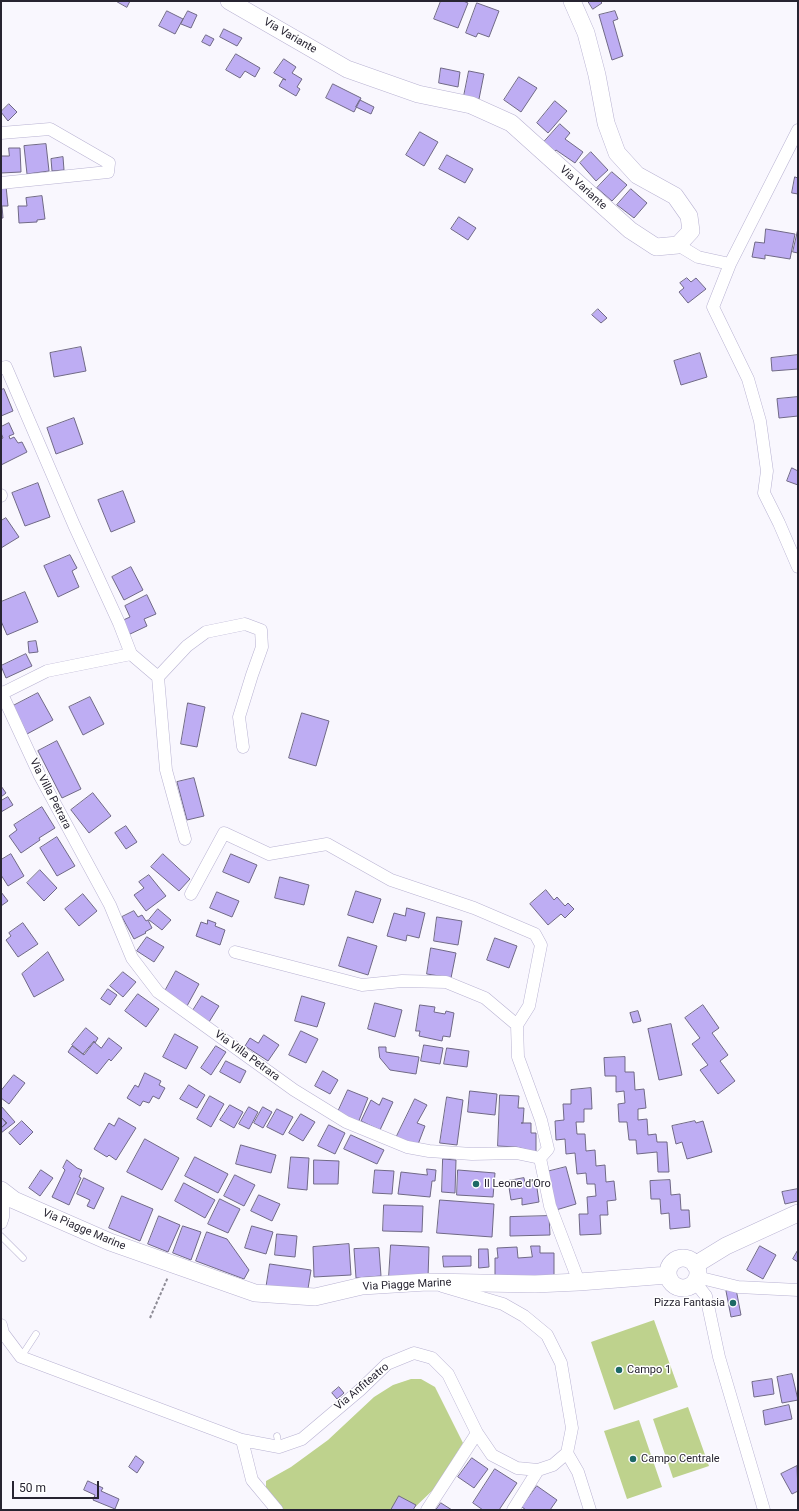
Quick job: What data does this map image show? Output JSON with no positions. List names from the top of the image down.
{
  "streets": {
    "street": [
      "Via Variante",
      "Via Villa Petrara",
      "Via Piagge Marine",
      "Via Anfiteatro"
    ]
  },
  "places": [
    "Il Leone d'Oro",
    "Pizza Fantasia",
    "Campo 1",
    "Campo Centrale"
  ],
  "scale_bar": "50 m"
}
